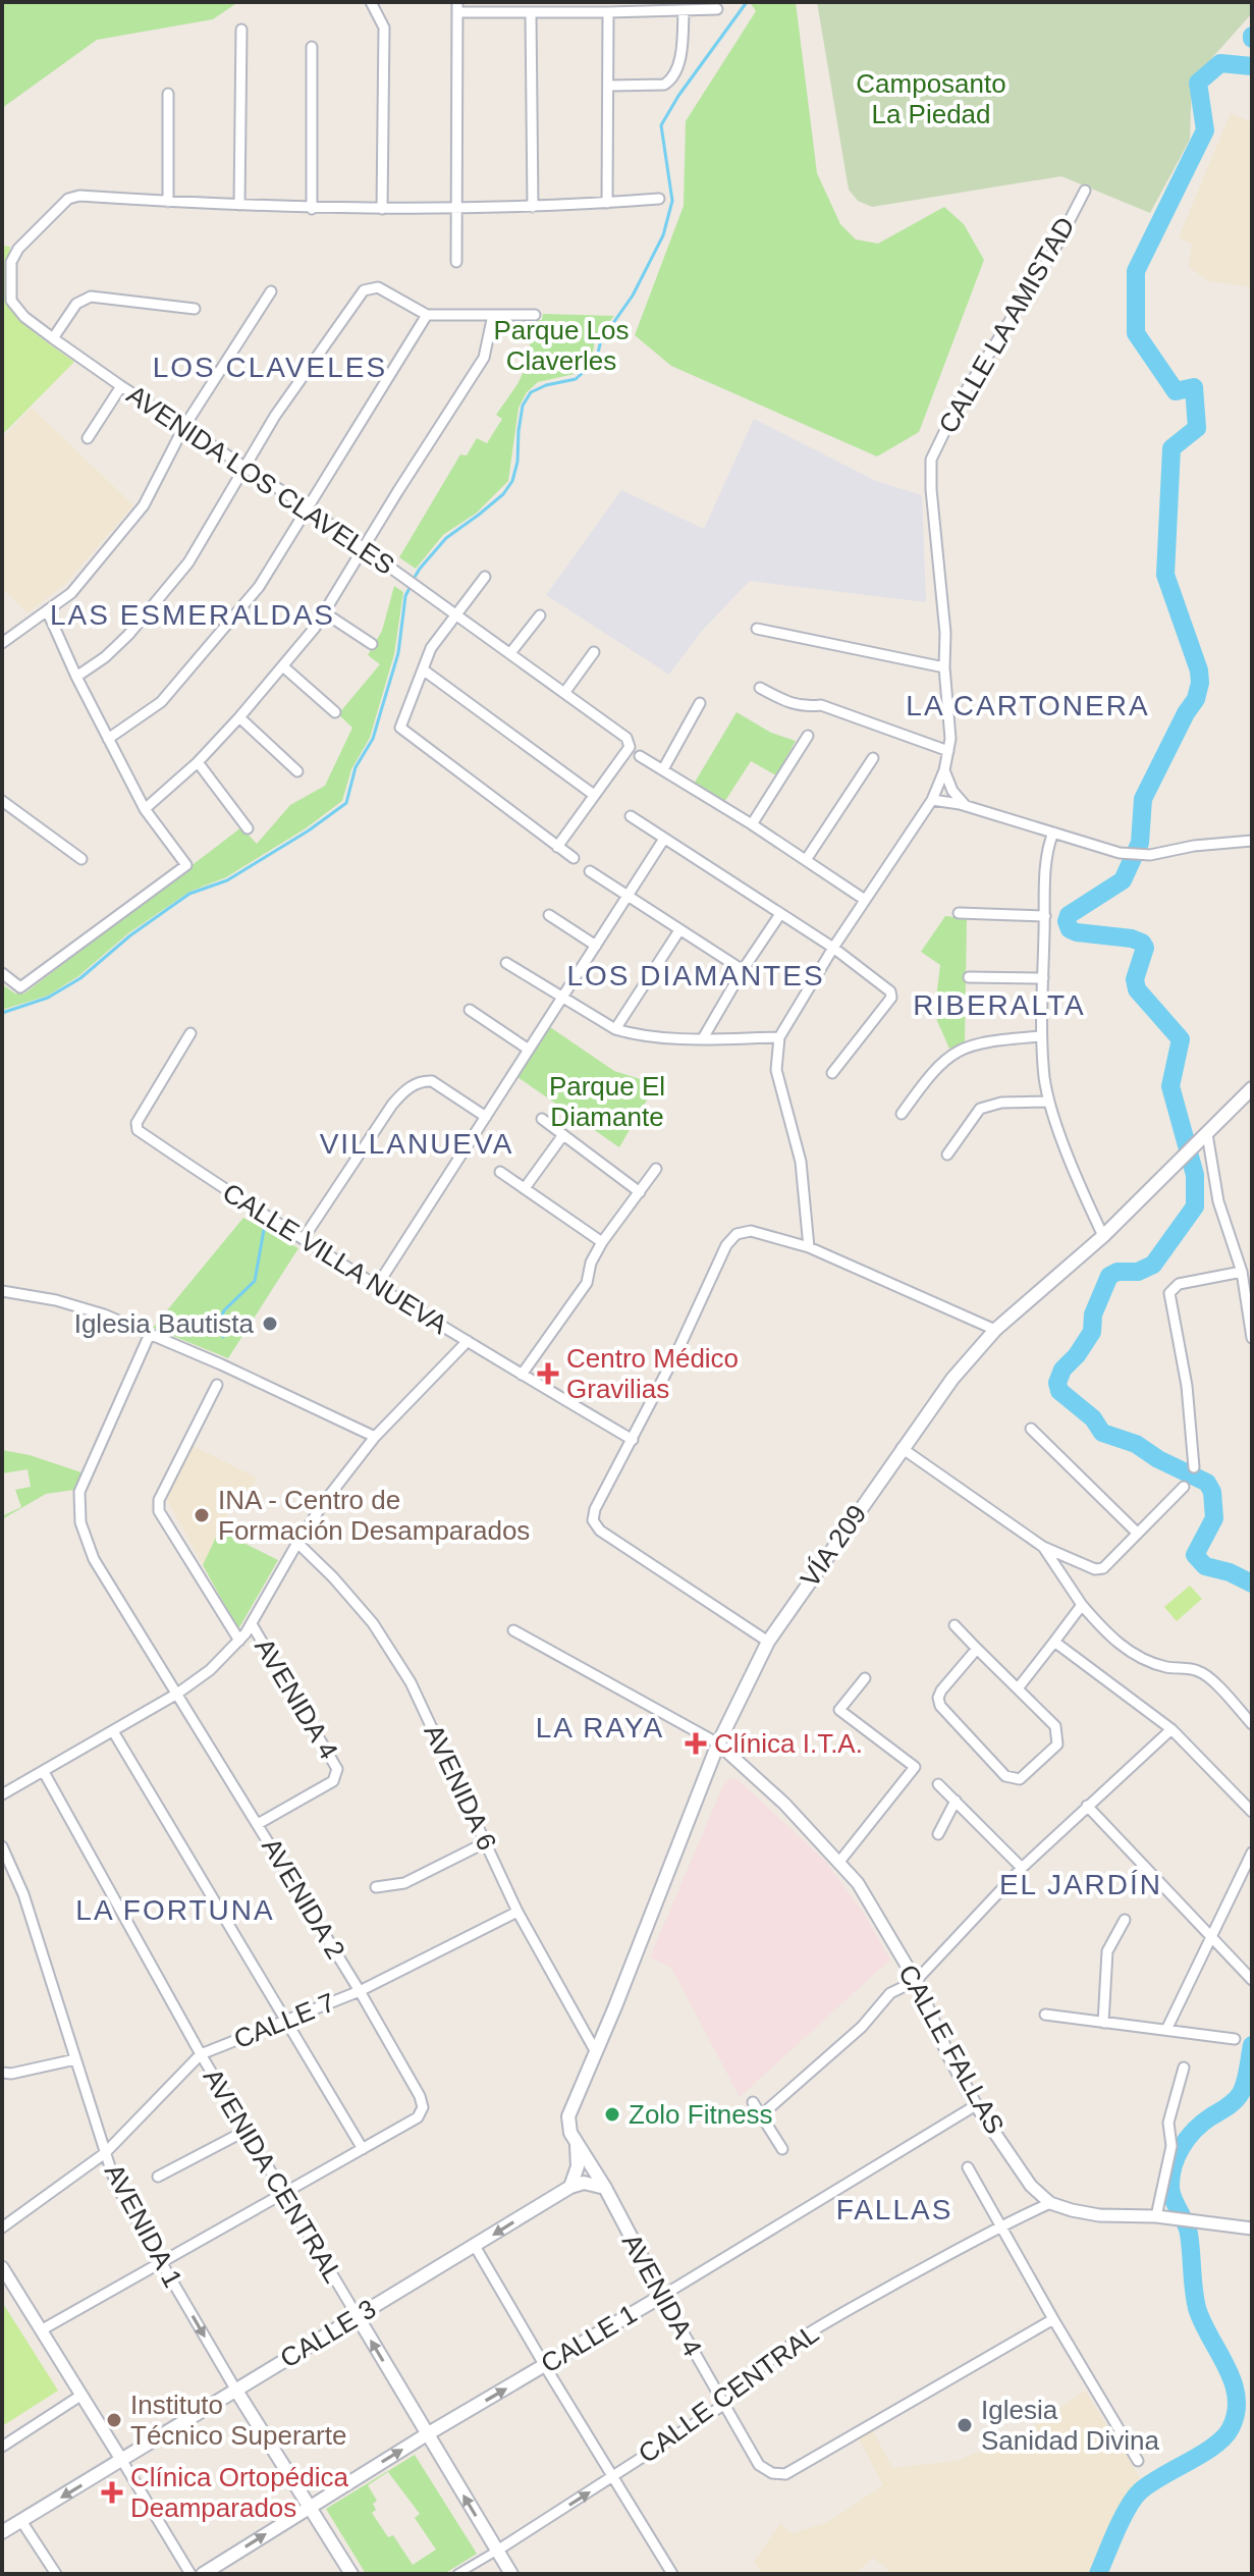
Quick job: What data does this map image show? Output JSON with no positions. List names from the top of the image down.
{
  "streets": {
    "main road": [
      "VÍA 209",
      "AVENIDA 4",
      "AVENIDA CENTRAL",
      "AVENIDA 1",
      "CALLE 3",
      "CALLE 1"
    ],
    "street": [
      "CALLE LA AMISTAD",
      "AVENIDA LOS CLAVELES",
      "CALLE VILLA NUEVA",
      "AVENIDA 6",
      "AVENIDA 2",
      "CALLE 7",
      "CALLE FALLAS",
      "CALLE CENTRAL"
    ]
  },
  "crossings": [
    ["VÍA 209", "AVENIDA 4"],
    ["VÍA 209", "AVENIDA 6"],
    ["VÍA 209", "CALLE FALLAS"],
    ["AVENIDA 4", "AVENIDA 2"],
    ["AVENIDA 4", "CALLE 1"],
    ["AVENIDA 4", "CALLE CENTRAL"],
    ["AVENIDA 6", "CALLE 7"],
    ["AVENIDA 2", "CALLE 7"],
    ["CALLE 7", "AVENIDA CENTRAL"],
    ["CALLE 7", "AVENIDA 1"],
    ["CALLE FALLAS", "CALLE 1"],
    ["CALLE FALLAS", "CALLE CENTRAL"],
    ["AVENIDA CENTRAL", "CALLE 3"],
    ["AVENIDA CENTRAL", "CALLE 1"],
    ["AVENIDA CENTRAL", "CALLE CENTRAL"],
    ["AVENIDA 1", "CALLE 3"],
    ["AVENIDA 1", "CALLE 1"]
  ],
  "one_way": ["CALLE 1"],
  "districts": [
    "LOS CLAVELES",
    "LAS ESMERALDAS",
    "LA CARTONERA",
    "LOS DIAMANTES",
    "RIBERALTA",
    "VILLANUEVA",
    "LA RAYA",
    "EL JARDÍN",
    "LA FORTUNA",
    "FALLAS"
  ],
  "parks": ["Camposanto La Piedad", "Parque Los Claverles", "Parque El Diamante"],
  "places": {
    "other": [
      "Iglesia Bautista",
      "INA - Centro de Formación Desamparados",
      "Zolo Fitness",
      "Instituto Técnico Superarte",
      "Iglesia Sanidad Divina"
    ],
    "health": ["Centro Médico Gravilias", "Clínica I.T.A.", "Clínica Ortopédica Deamparados"]
  }
}
